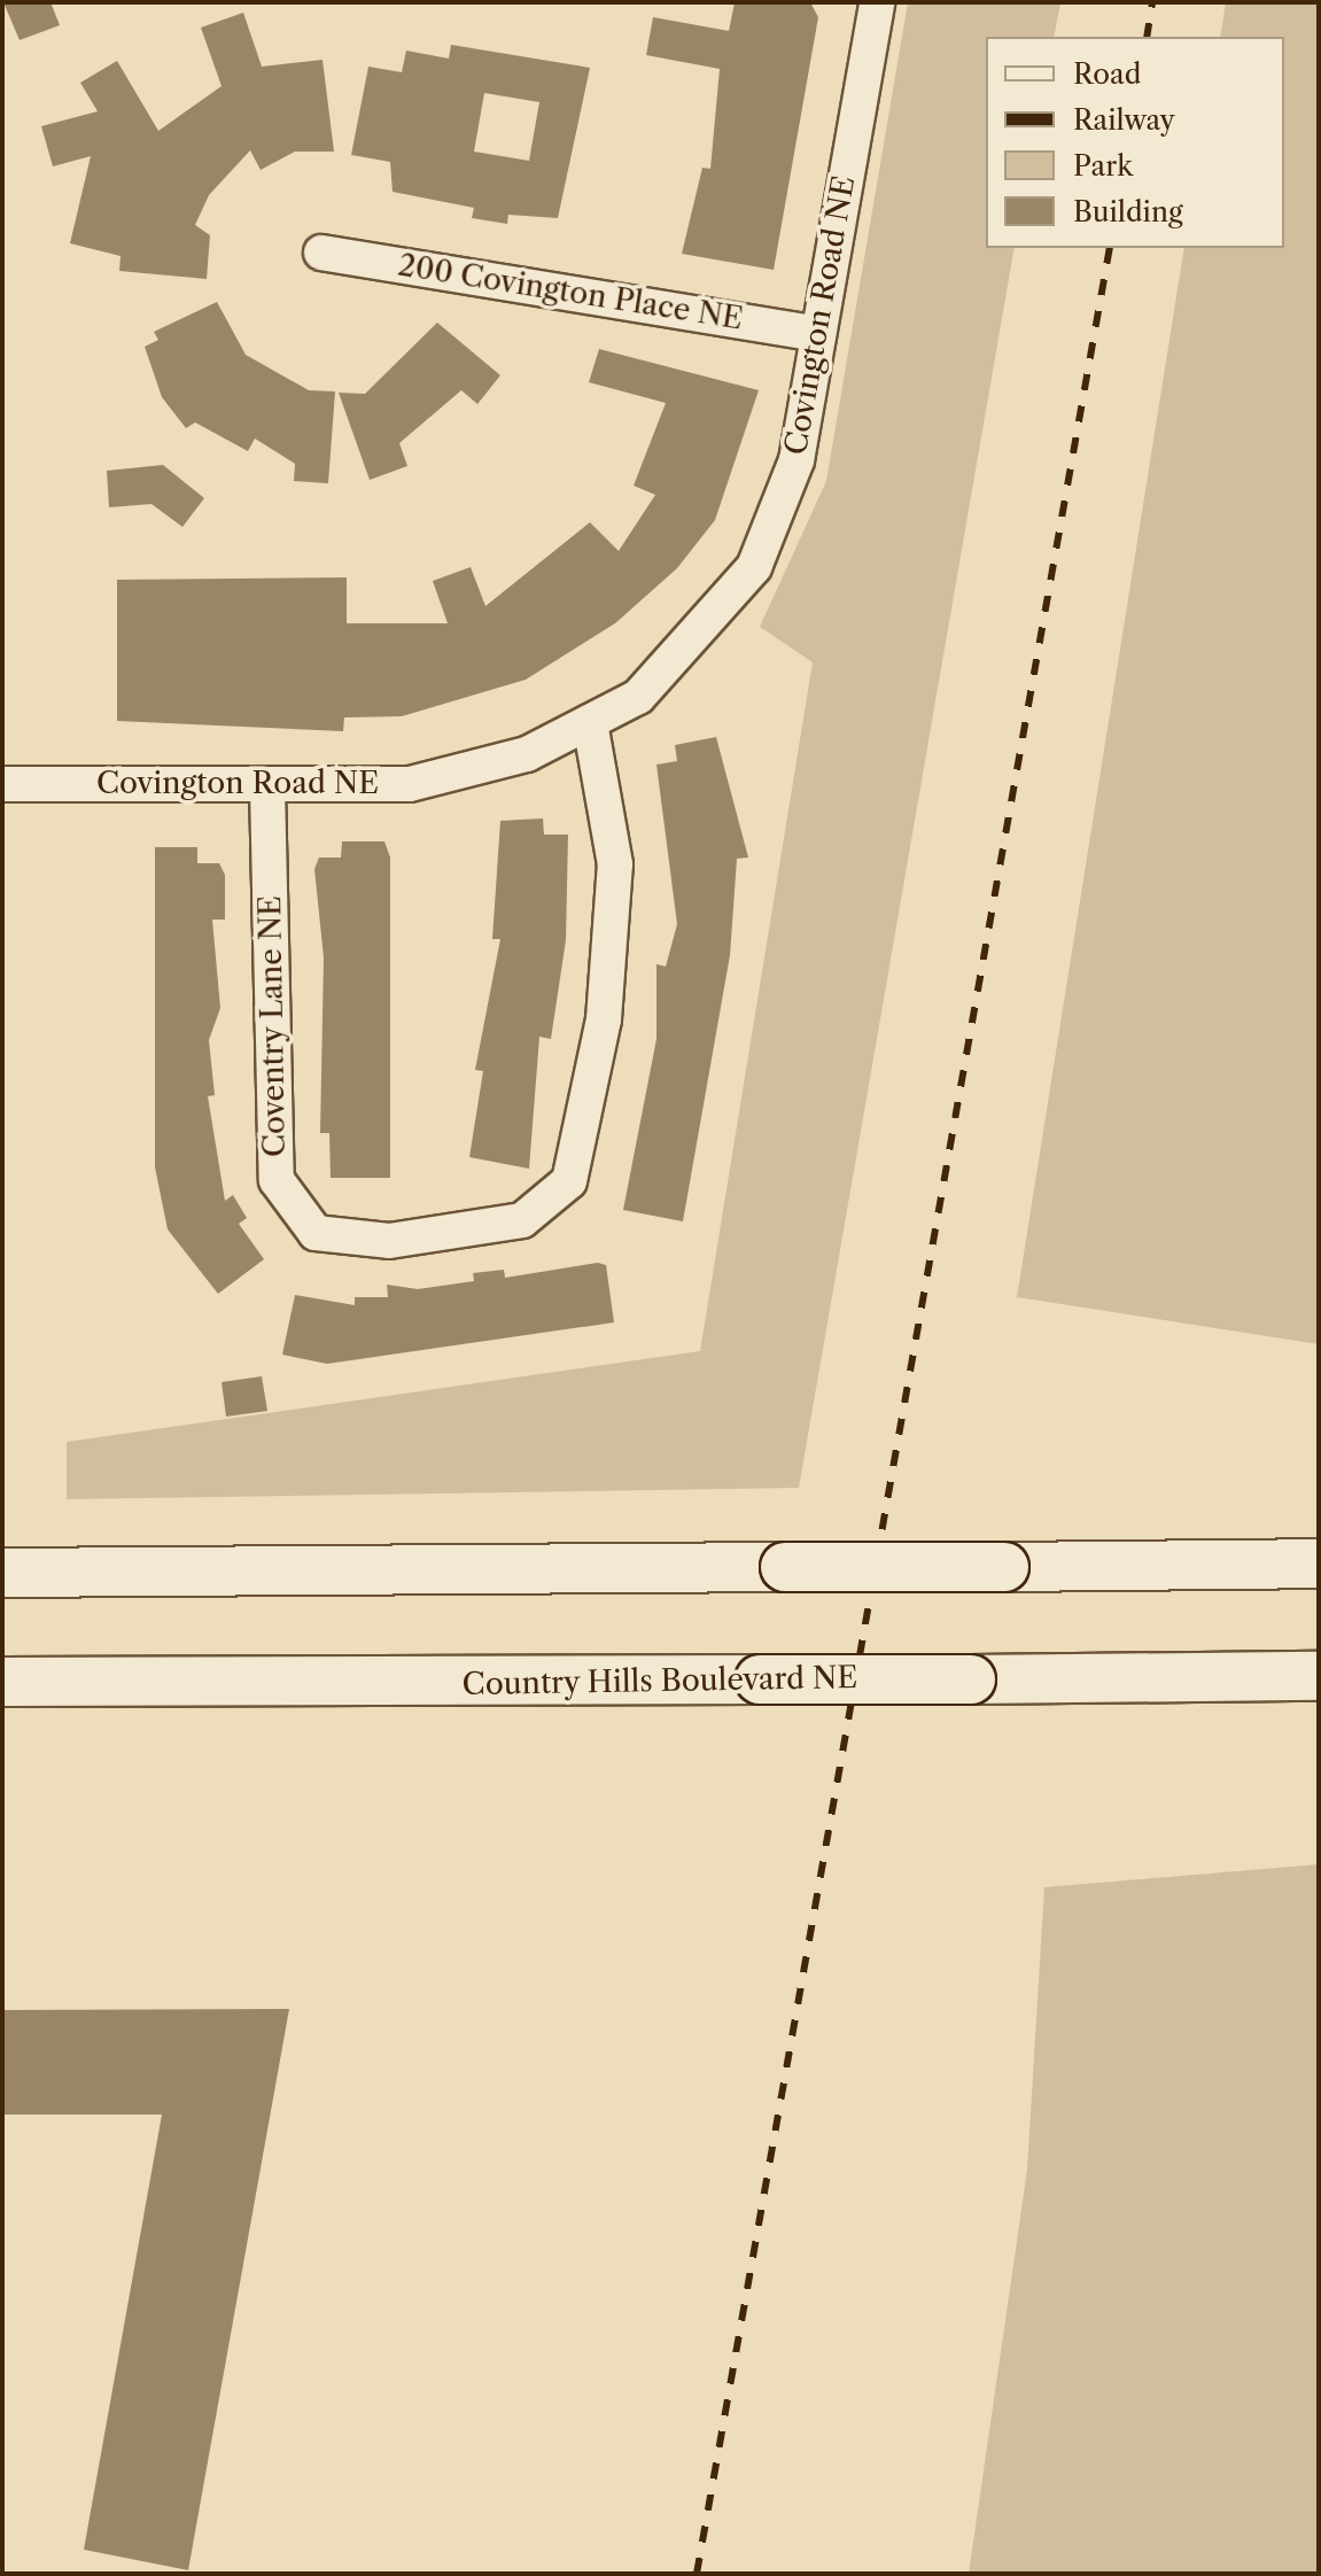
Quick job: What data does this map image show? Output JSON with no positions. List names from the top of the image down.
{
  "streets": {
    "main road": ["Country Hills Boulevard NE"],
    "street": ["200 Covington Place NE", "Covington Road NE", "Coventry Lane NE"]
  },
  "crossings": [
    ["200 Covington Place NE", "Covington Road NE"],
    ["Covington Road NE", "Coventry Lane NE"]
  ],
  "legend": [
    "Road",
    "Railway",
    "Park",
    "Building"
  ]
}
